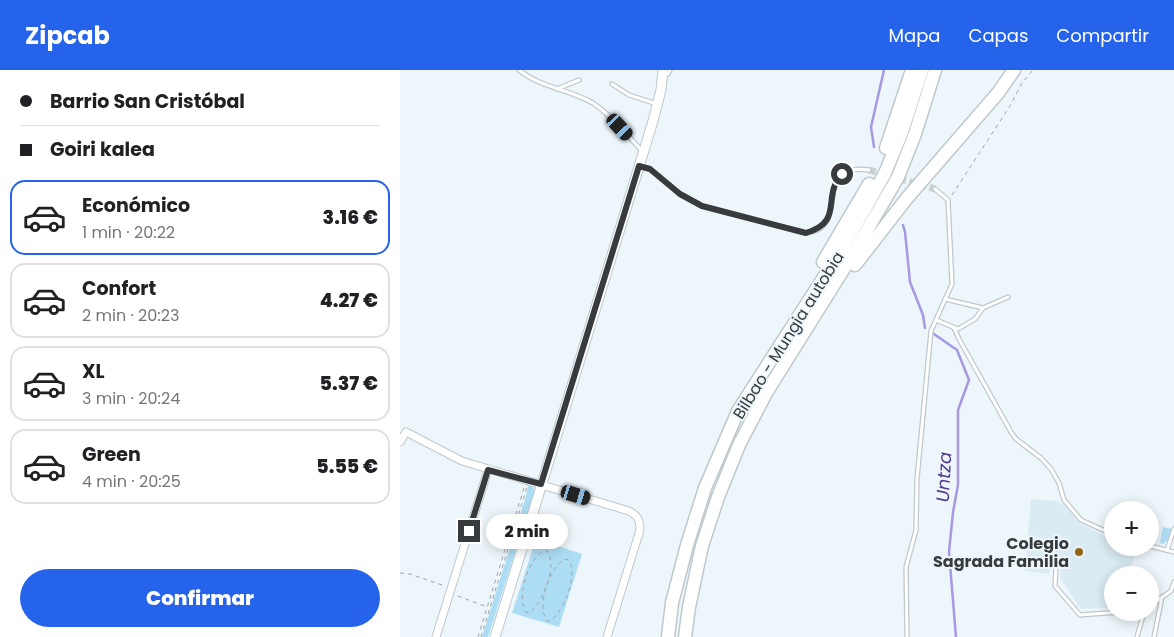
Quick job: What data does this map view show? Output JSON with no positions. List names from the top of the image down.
{
  "streets": {
    "highway": ["Bilbao - Mungia autobia"]
  },
  "water": ["Untza"],
  "places": ["Colegio Sagrada Familia"],
  "page": {
    "header": "Zipcab",
    "nav": ["Mapa", "Capas", "Compartir"],
    "banner": ["Barrio San Cristóbal", "Goiri kalea"],
    "list": [
      {
        "name": "Económico",
        "note": "1 min · 20:22",
        "value": "3.16 €"
      },
      {
        "name": "Confort",
        "note": "2 min · 20:23",
        "value": "4.27 €"
      },
      {
        "name": "XL",
        "note": "3 min · 20:24",
        "value": "5.37 €"
      },
      {
        "name": "Green",
        "note": "4 min · 20:25",
        "value": "5.55 €"
      }
    ],
    "map_buttons": ["+", "−"],
    "bubble": "2 min",
    "buttons": "Confirmar"
  }
}
